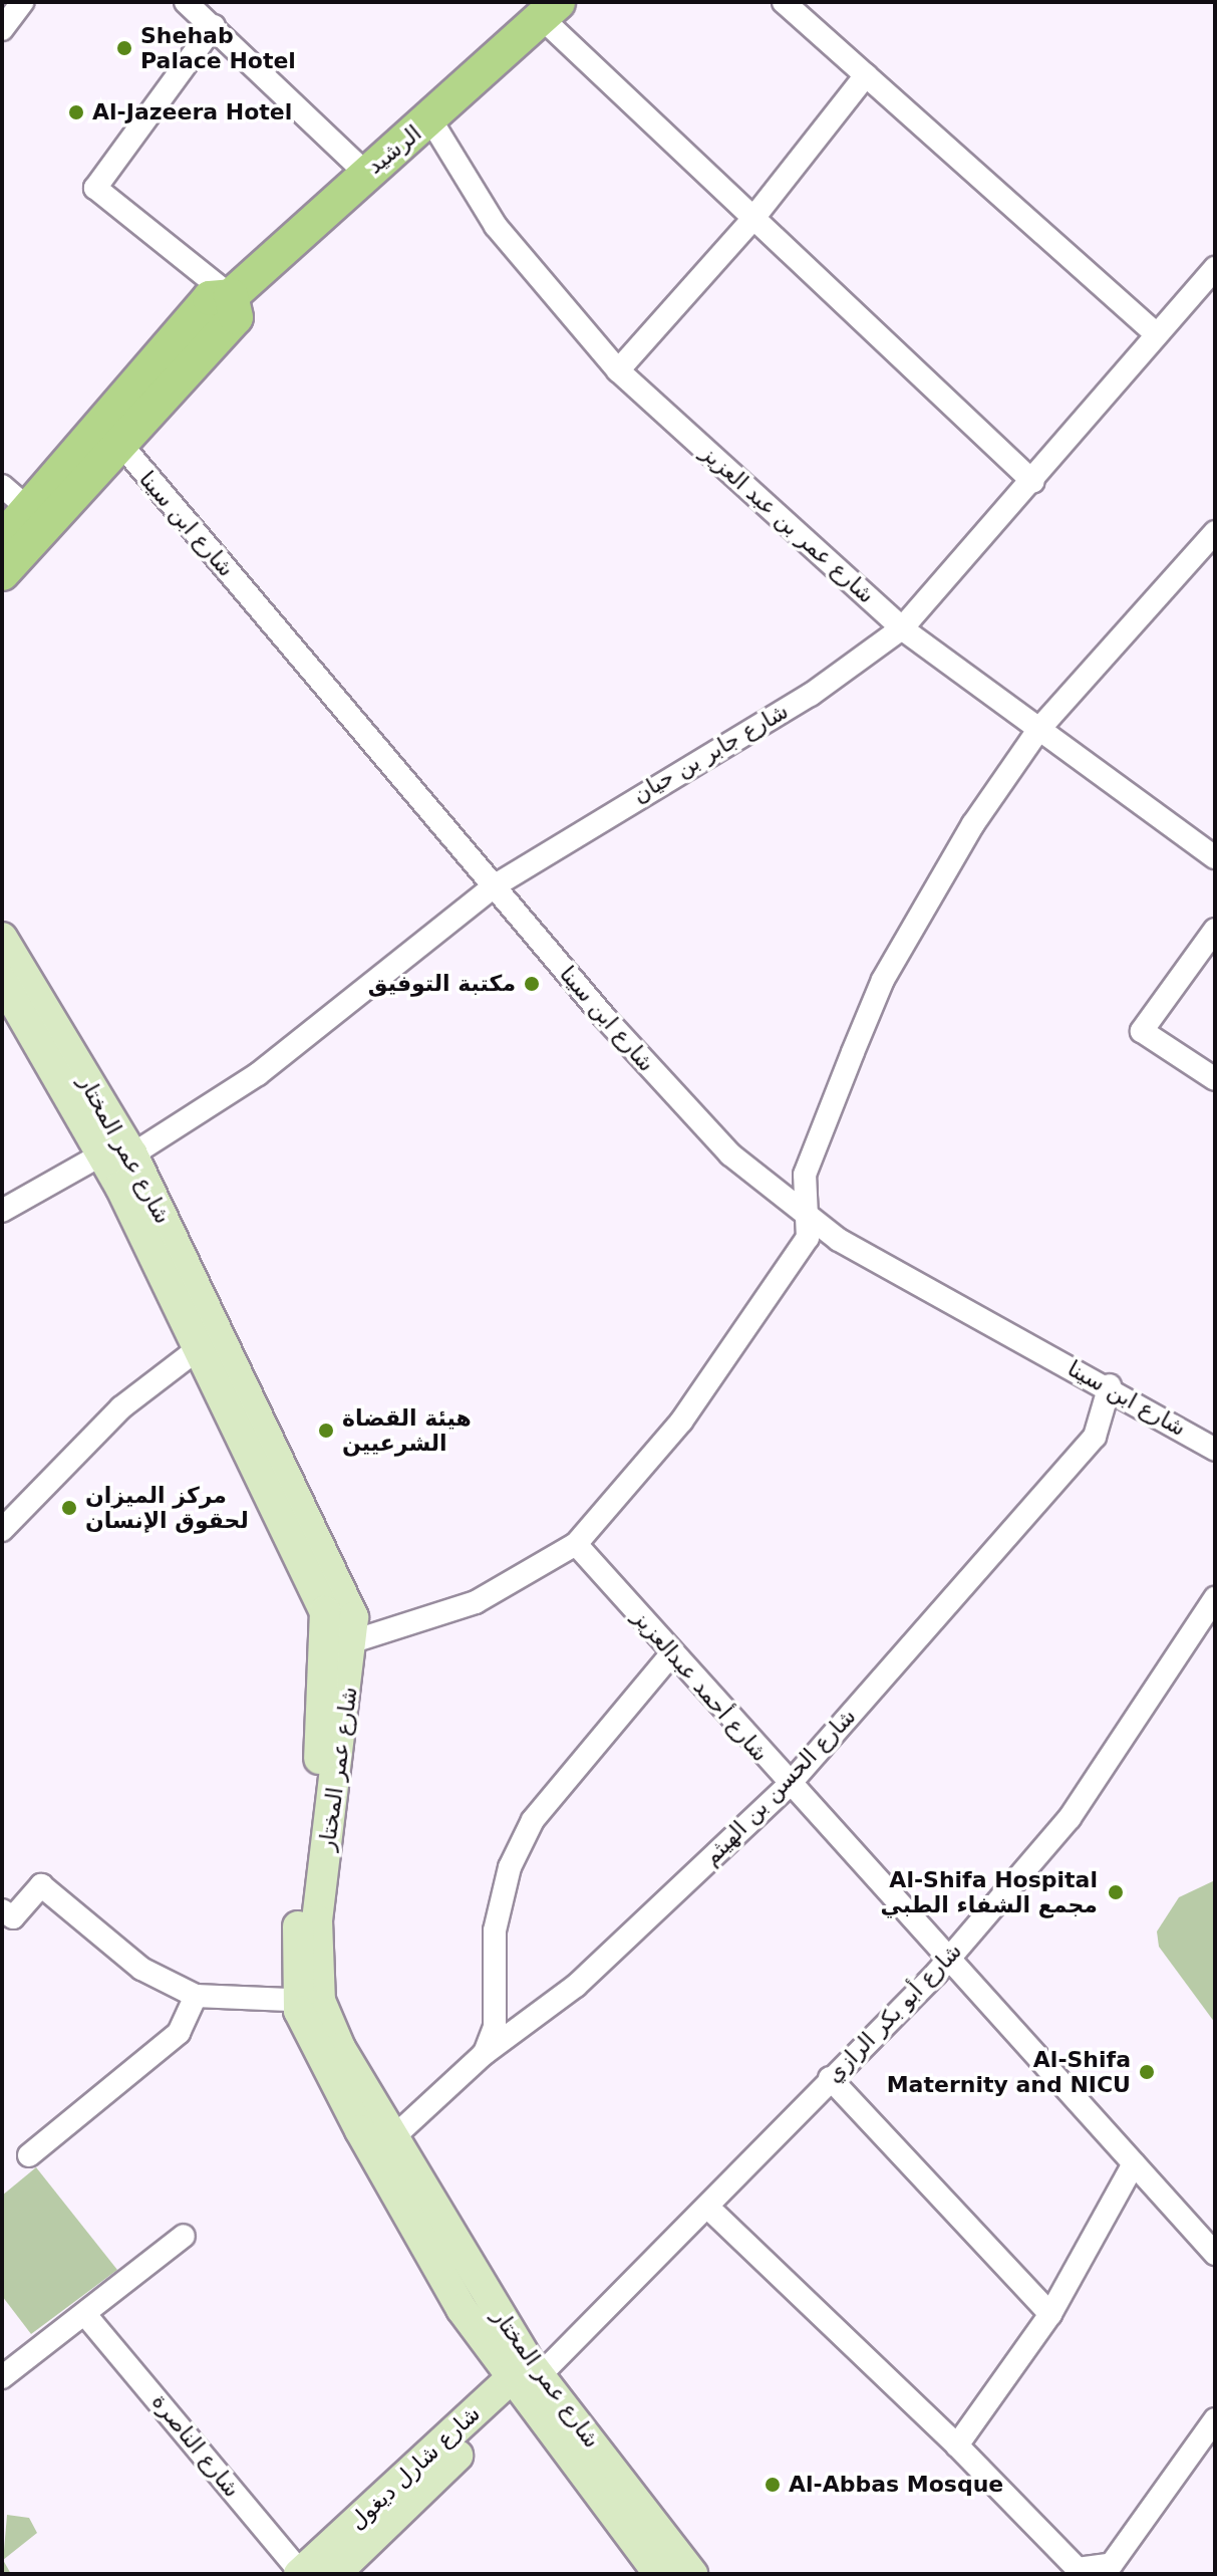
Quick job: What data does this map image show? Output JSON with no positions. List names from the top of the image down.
{
  "streets": {
    "main road": ["الرشيد", "شارع عمر المختار", "شارع شارل ديغول"],
    "street": [
      "شارع ابن سينا",
      "شارع عمر بن عبد العزيز",
      "شارع جابر بن حيان",
      "شارع أحمد عبدالعزيز",
      "شارع الحسن بن الهيثم",
      "شارع أبو بكر الرازي",
      "شارع الناصرة"
    ]
  },
  "crossings": [
    ["الرشيد", "شارع عمر بن عبد العزيز"],
    ["شارع ابن سينا", "شارع جابر بن حيان"],
    ["شارع ابن سينا", "شارع الحسن بن الهيثم"],
    ["شارع عمر بن عبد العزيز", "شارع جابر بن حيان"],
    ["شارع جابر بن حيان", "شارع عمر المختار"],
    ["شارع عمر المختار", "شارع الحسن بن الهيثم"],
    ["شارع عمر المختار", "شارع أبو بكر الرازي"],
    ["شارع عمر المختار", "شارع شارل ديغول"],
    ["شارع أحمد عبدالعزيز", "شارع الحسن بن الهيثم"],
    ["شارع أحمد عبدالعزيز", "شارع أبو بكر الرازي"],
    ["شارع أبو بكر الرازي", "شارع شارل ديغول"],
    ["شارع الناصرة", "شارع شارل ديغول"]
  ],
  "places": [
    "Shehab Palace Hotel",
    "Al-Jazeera Hotel",
    "مكتبة التوفيق",
    "هيئة القضاة الشرعيين",
    "مركز الميزان لحقوق الإنسان",
    "Al-Shifa Hospital مجمع الشفاء الطبي",
    "Al-Shifa Maternity and NICU",
    "Al-Abbas Mosque"
  ]
}
